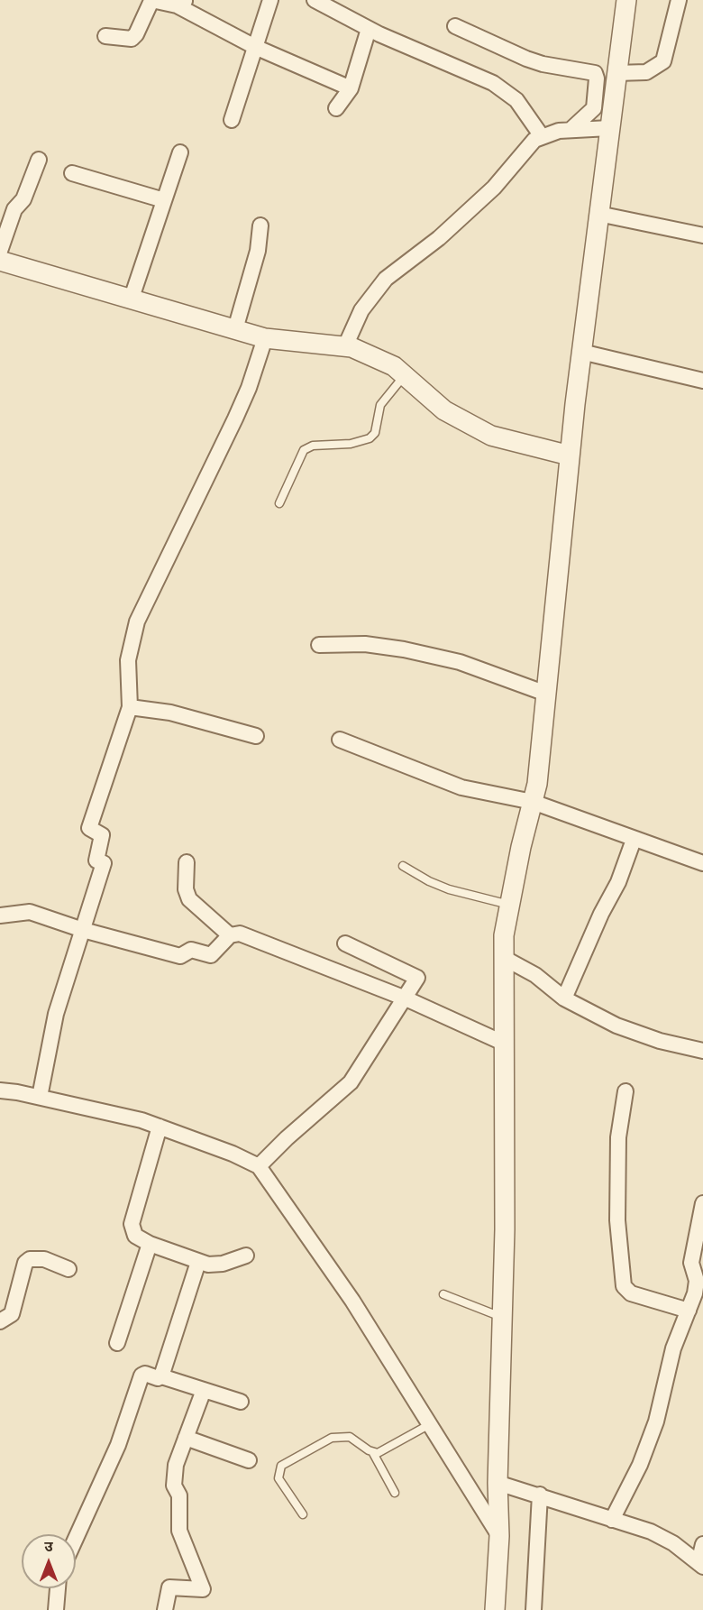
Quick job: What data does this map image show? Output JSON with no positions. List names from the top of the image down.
{
  "north": "top"
}
